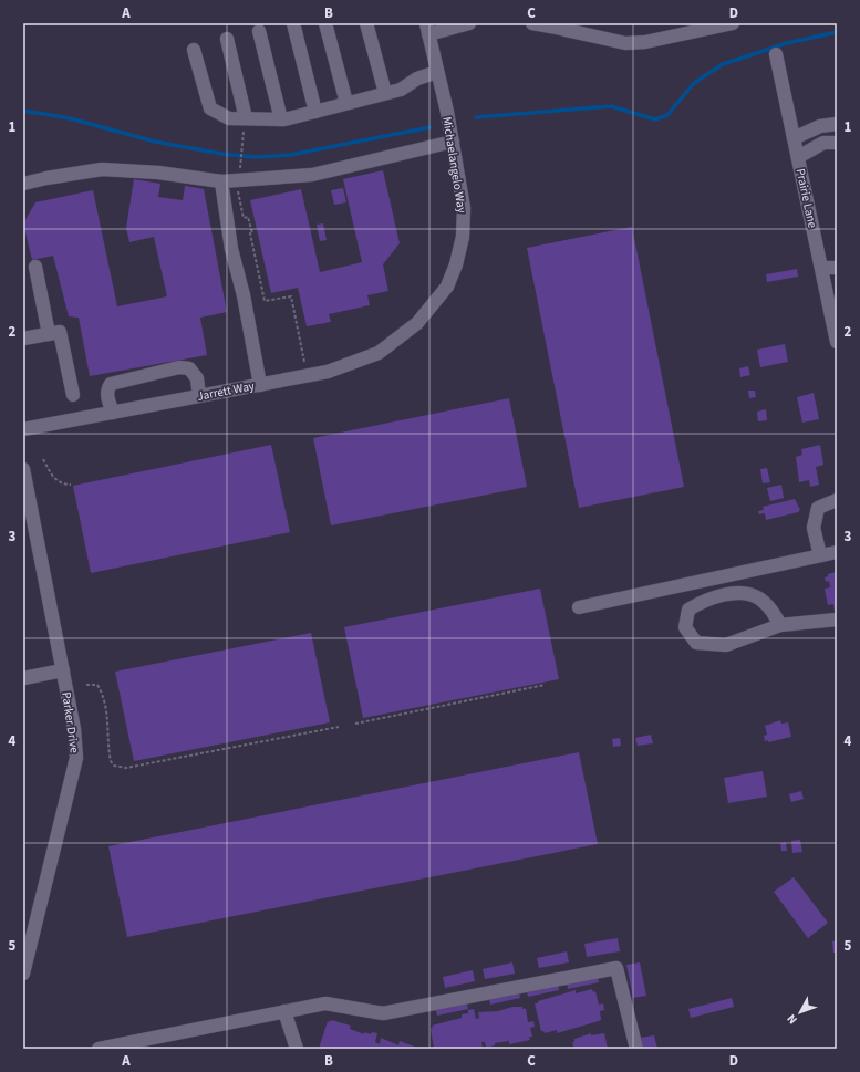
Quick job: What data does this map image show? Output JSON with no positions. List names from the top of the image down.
{
  "streets": {
    "street": [
      "Michaelangelo Way",
      "Prairie Lane",
      "Jarrett Way",
      "Parker Drive"
    ]
  },
  "crossings": [
    ["Michaelangelo Way", "Jarrett Way"]
  ],
  "north": "bottom left",
  "grid": {
    "columns": [
      "A",
      "B",
      "C",
      "D"
    ],
    "rows": [
      "1",
      "2",
      "3",
      "4",
      "5"
    ]
  }
}
